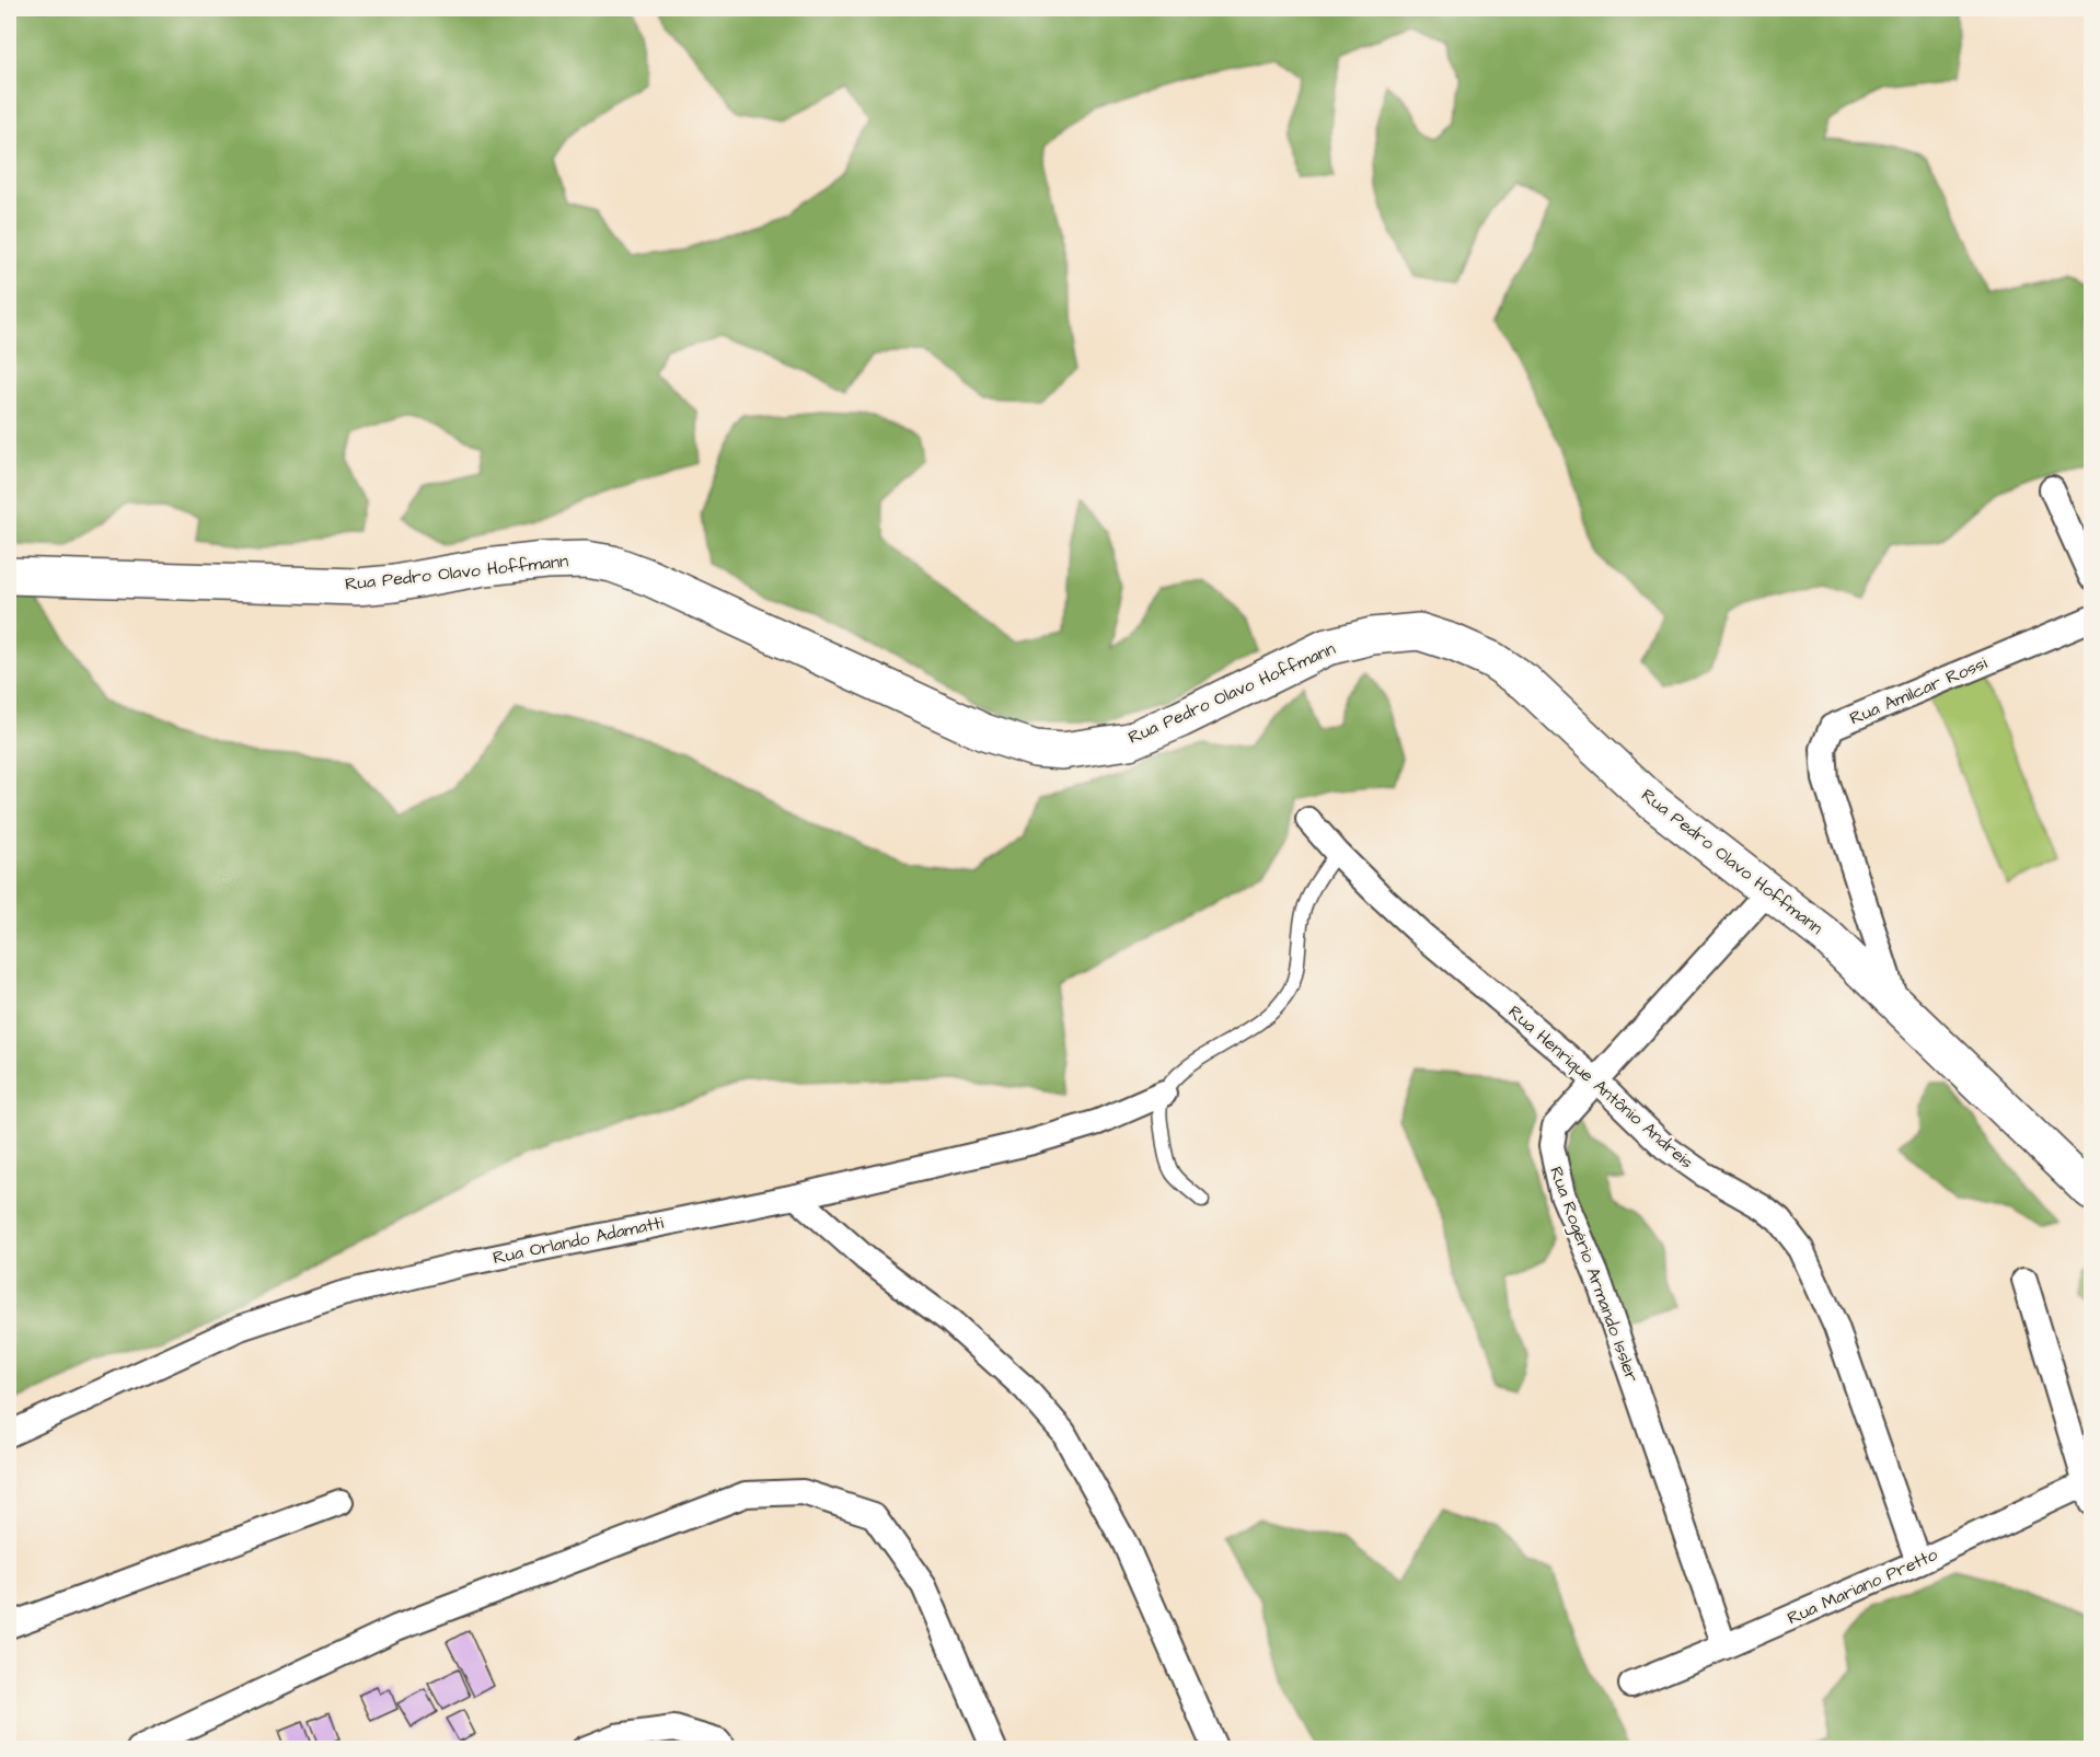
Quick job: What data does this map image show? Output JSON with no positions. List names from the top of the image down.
{
  "streets": {
    "street": [
      "Rua Pedro Olavo Hoffmann",
      "Rua Amilcar Rossi",
      "Rua Henrique Antônio Andreis",
      "Rua Orlando Adamatti",
      "Rua Rogério Armando Issler",
      "Rua Mariano Pretto"
    ]
  },
  "crossings": [
    ["Rua Pedro Olavo Hoffmann", "Rua Amilcar Rossi"],
    ["Rua Pedro Olavo Hoffmann", "Rua Rogério Armando Issler"],
    ["Rua Henrique Antônio Andreis", "Rua Orlando Adamatti"],
    ["Rua Henrique Antônio Andreis", "Rua Rogério Armando Issler"],
    ["Rua Henrique Antônio Andreis", "Rua Mariano Pretto"],
    ["Rua Rogério Armando Issler", "Rua Mariano Pretto"]
  ]
}
